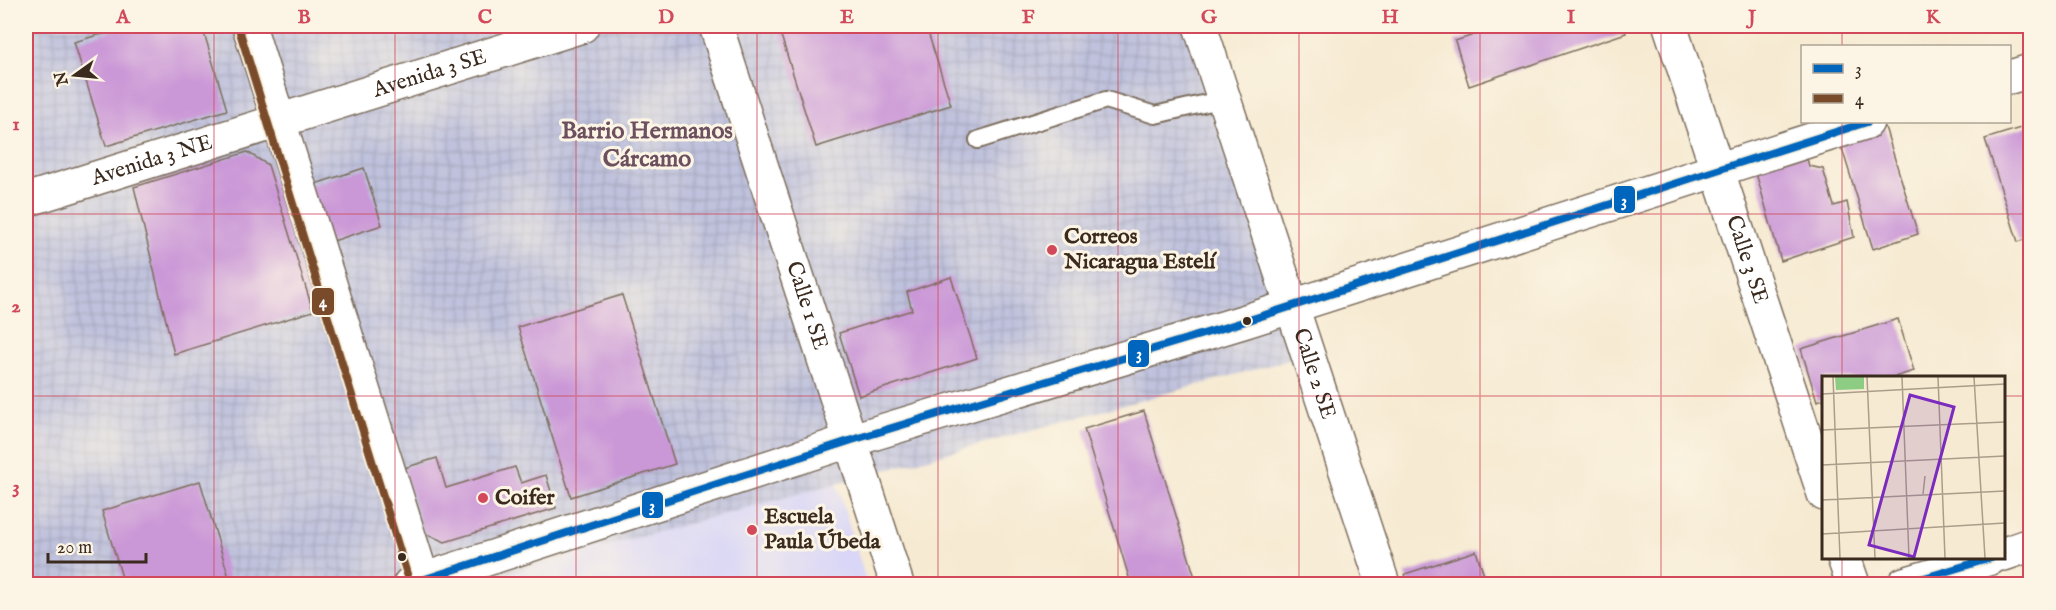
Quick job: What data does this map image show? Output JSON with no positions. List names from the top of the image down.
{
  "streets": {
    "street": [
      "Avenida 3 SE",
      "Avenida 3 NE",
      "Calle 3 SE",
      "Calle 1 SE",
      "Calle 2 SE"
    ]
  },
  "crossings": [
    ["Avenida 3 SE", "Avenida 3 NE"]
  ],
  "districts": ["Barrio Hermanos Cárcamo"],
  "places": ["Correos Nicaragua Estelí", "Coifer", "Escuela Paula Úbeda"],
  "lines": ["transit line 4", "transit line 3"],
  "legend": ["3", "4"],
  "scale_bar": "20 m",
  "north": "left",
  "grid": {
    "columns": [
      "A",
      "B",
      "C",
      "D",
      "E",
      "F",
      "G",
      "H",
      "I",
      "J",
      "K"
    ],
    "rows": ["1", "2", "3"]
  }
}
